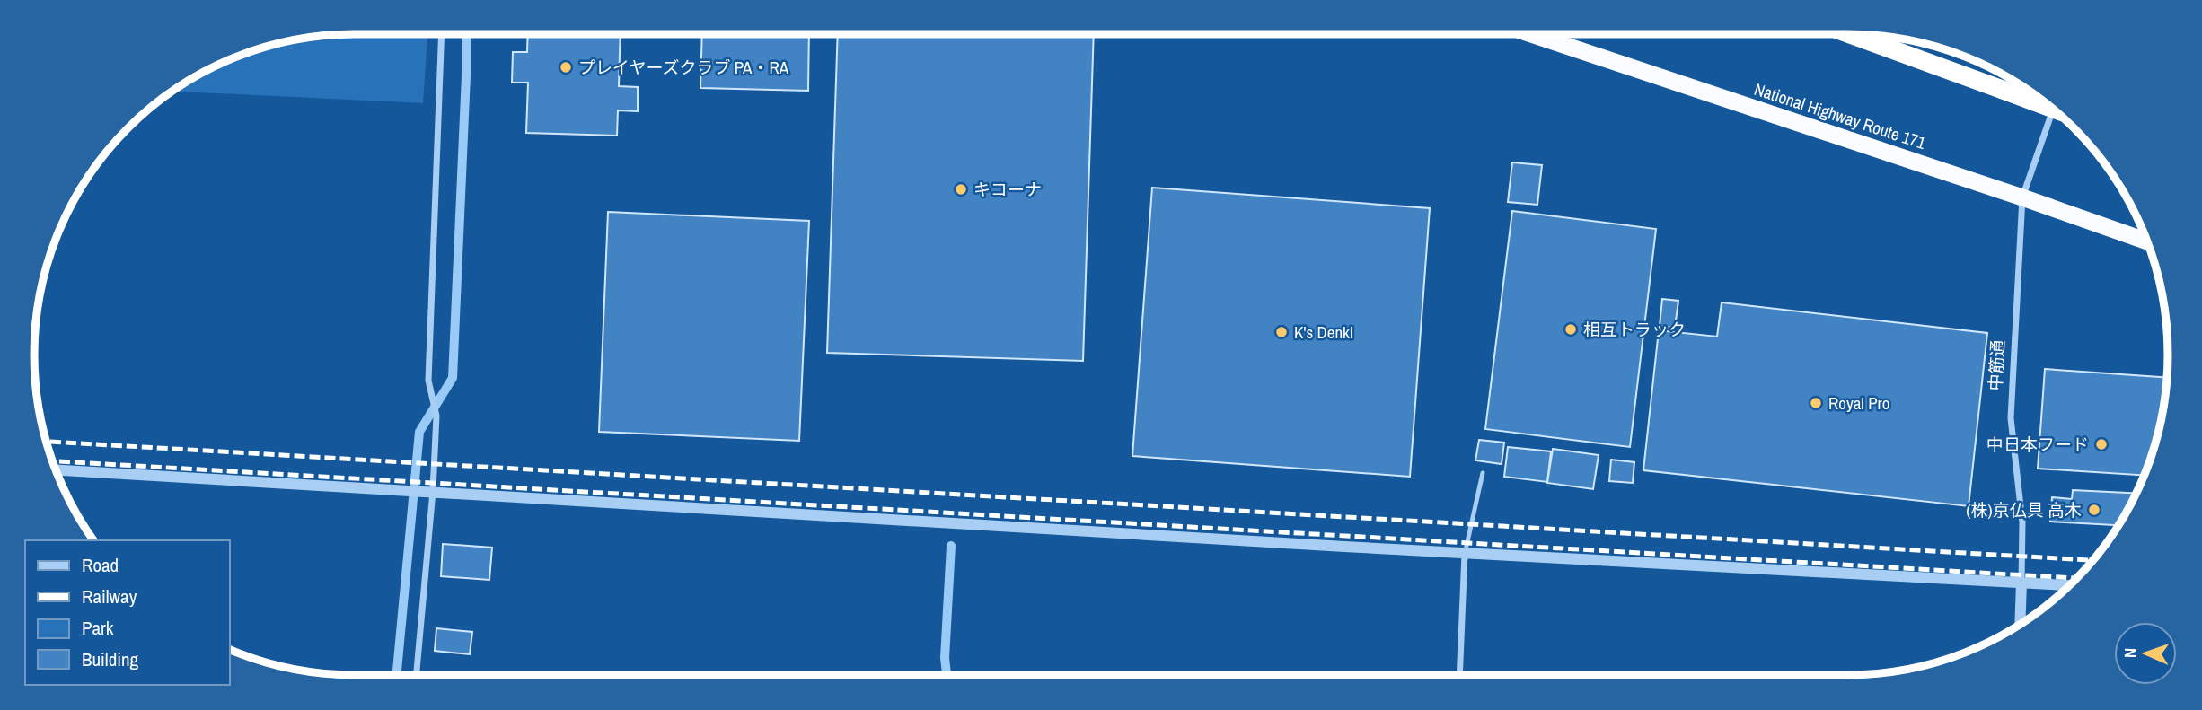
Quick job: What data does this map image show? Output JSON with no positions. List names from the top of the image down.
{
  "streets": {
    "highway": ["National Highway Route 171"],
    "street": ["中筋通"]
  },
  "crossings": [
    ["National Highway Route 171", "中筋通"]
  ],
  "places": [
    "プレイヤーズクラブ PA・RA",
    "キコーナ",
    "相互トラック",
    "K's Denki",
    "Royal Pro",
    "中日本フード",
    "(株)京仏具 高木"
  ],
  "legend": [
    "Road",
    "Railway",
    "Park",
    "Building"
  ],
  "north": "left"
}
